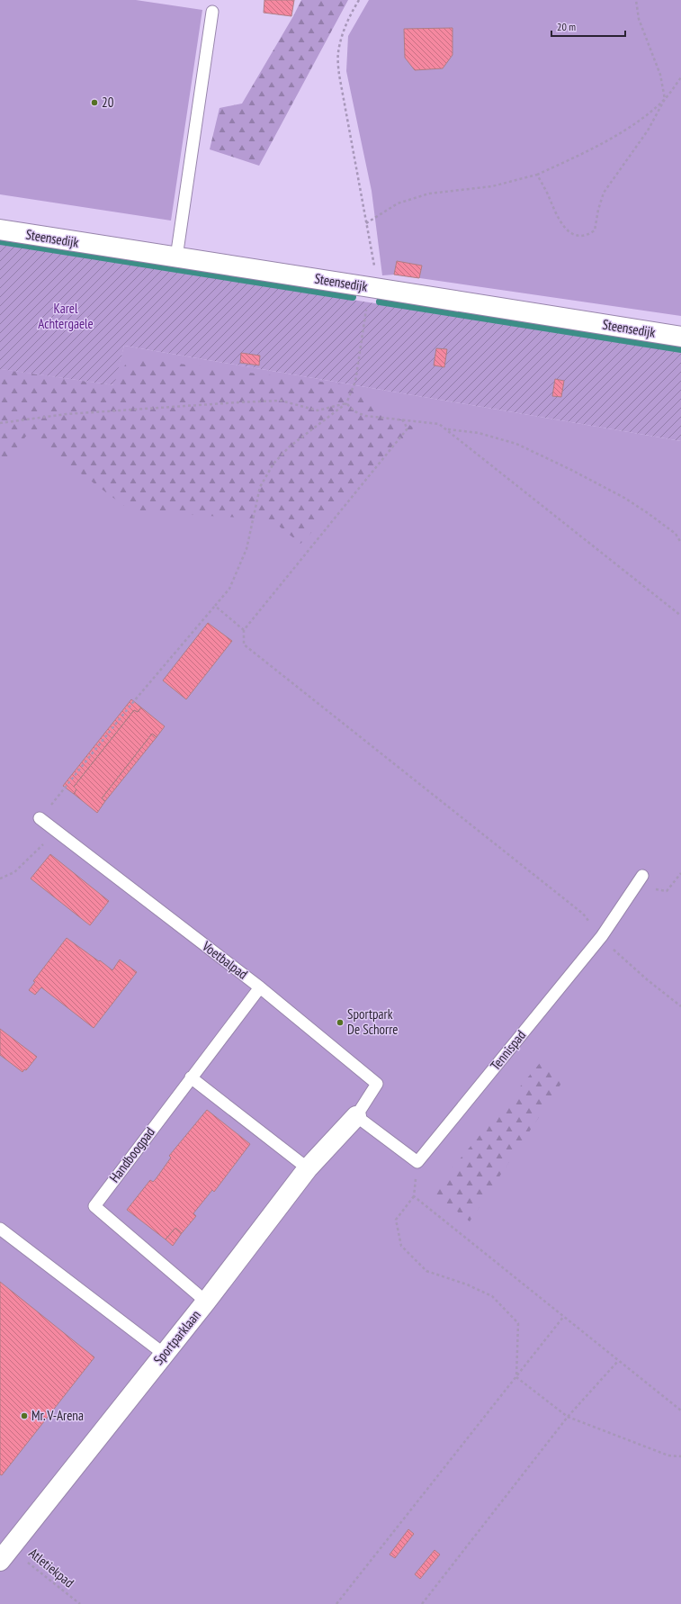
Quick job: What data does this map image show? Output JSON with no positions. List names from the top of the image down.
{
  "streets": {
    "street": ["Steensedijk", "Sportparklaan"],
    "lane": ["Voetbalpad", "Tennispad", "Handboogpad"],
    "path": ["Atletiekpad"]
  },
  "crossings": [
    ["Voetbalpad", "Handboogpad"],
    ["Voetbalpad", "Sportparklaan"],
    ["Handboogpad", "Sportparklaan"],
    ["Sportparklaan", "Atletiekpad"]
  ],
  "parks": ["Karel Achtergaele"],
  "places": ["20", "Sportpark De Schorre", "Mr. V-Arena"],
  "scale_bar": "20 m"
}
